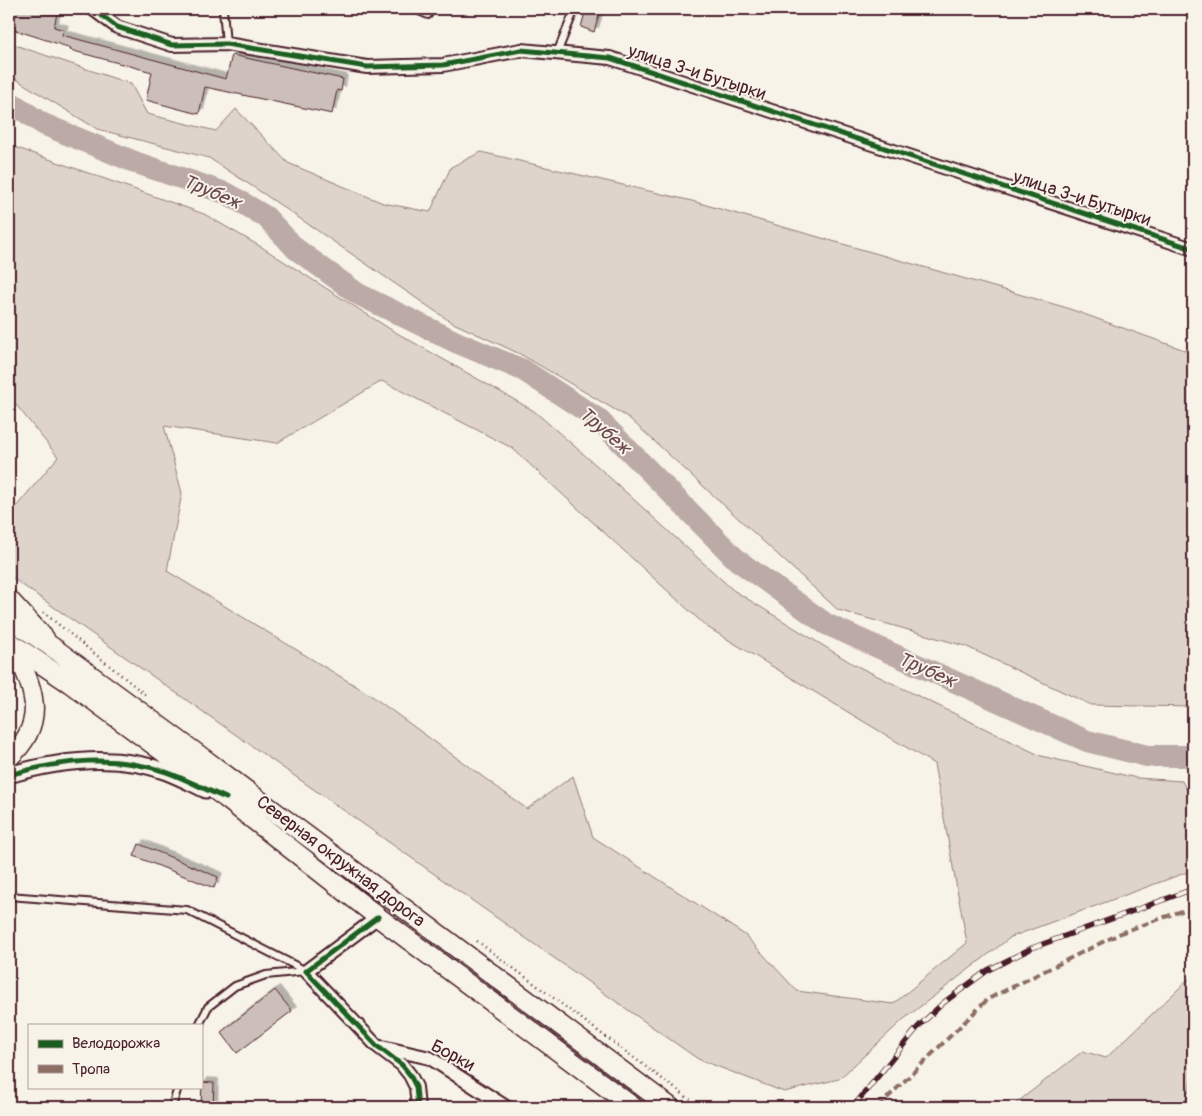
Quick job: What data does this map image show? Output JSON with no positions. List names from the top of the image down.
{
  "streets": {
    "main road": ["Северная окружная дорога"],
    "street": ["улица 3-и Бутырки", "Борки"]
  },
  "water": ["Трубеж"],
  "legend": ["Велодорожка", "Тропа"]
}
